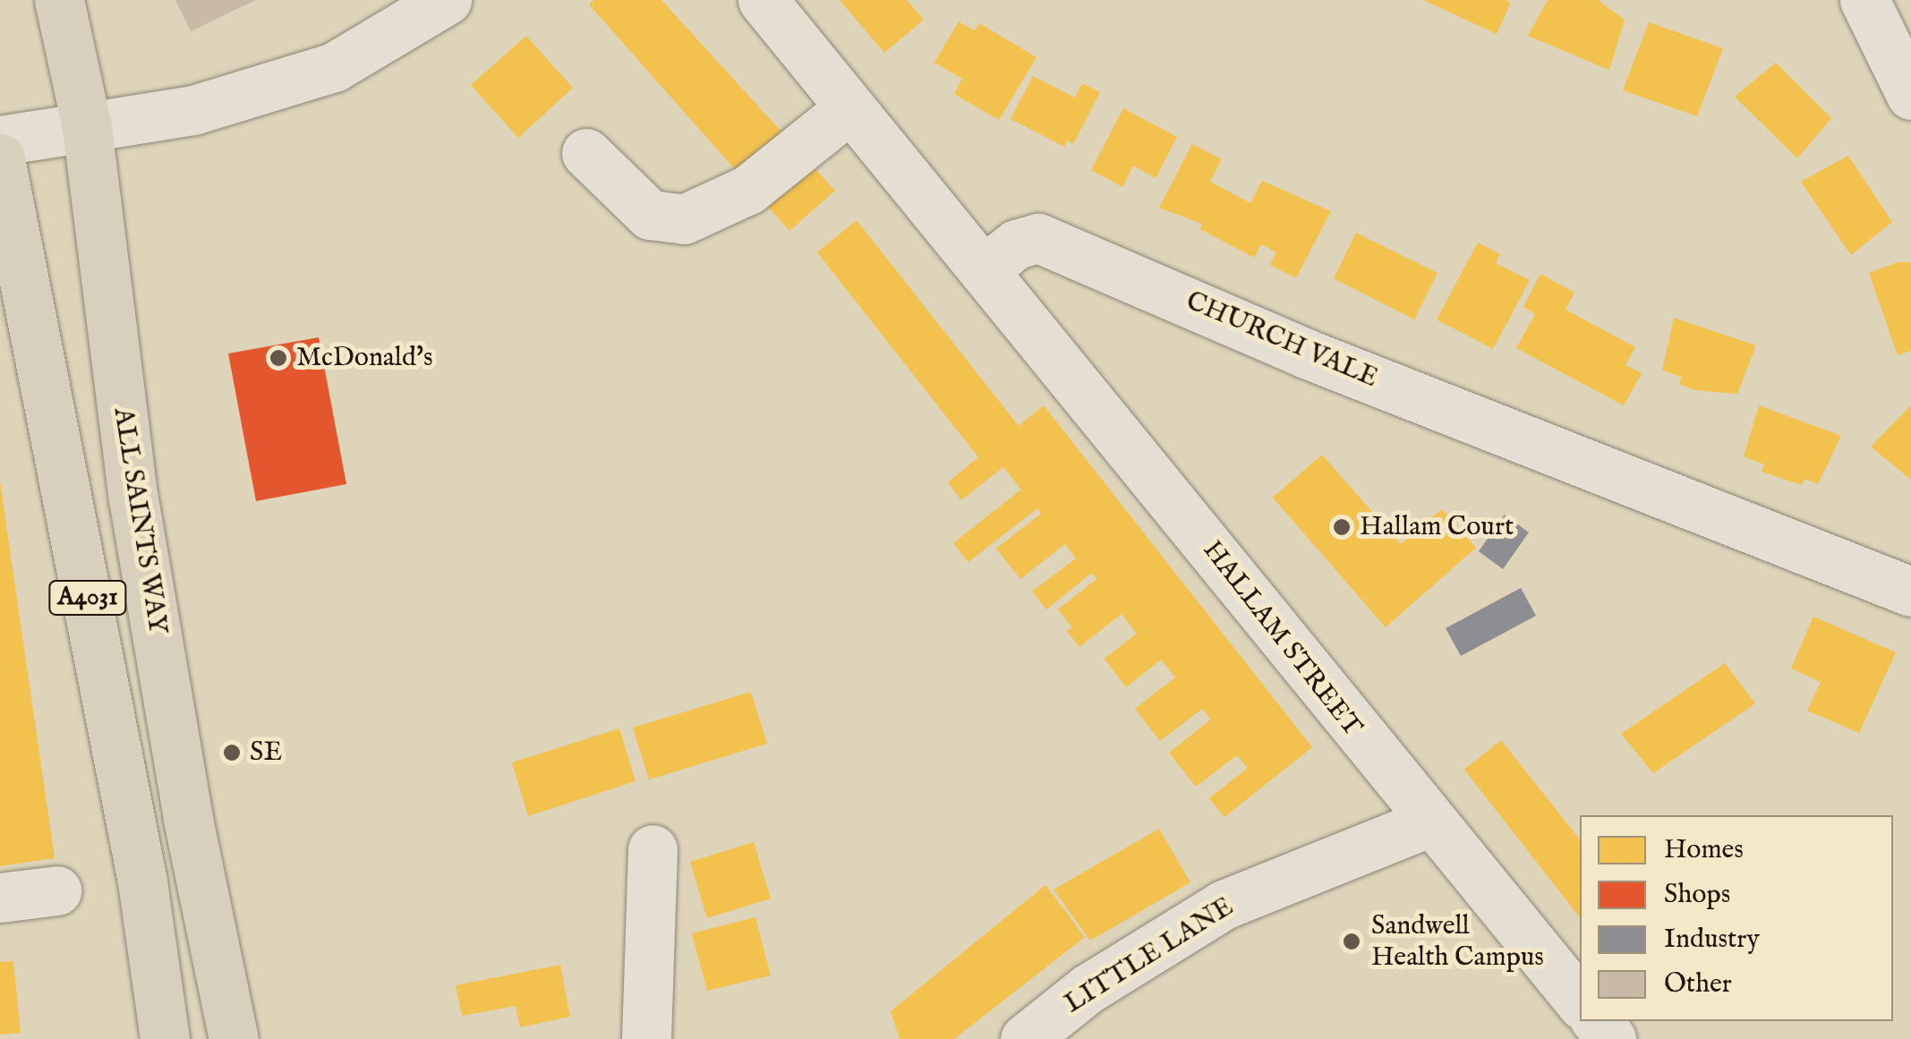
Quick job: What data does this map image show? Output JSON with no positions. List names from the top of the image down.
{
  "streets": {
    "highway": ["ALL SAINTS WAY", "A4031"],
    "street": ["CHURCH VALE", "HALLAM STREET", "LITTLE LANE"]
  },
  "crossings": [
    ["CHURCH VALE", "HALLAM STREET"],
    ["HALLAM STREET", "LITTLE LANE"]
  ],
  "places": [
    "McDonald's",
    "Hallam Court",
    "SE",
    "Sandwell Health Campus"
  ],
  "legend": [
    "Homes",
    "Shops",
    "Industry",
    "Other"
  ]
}
